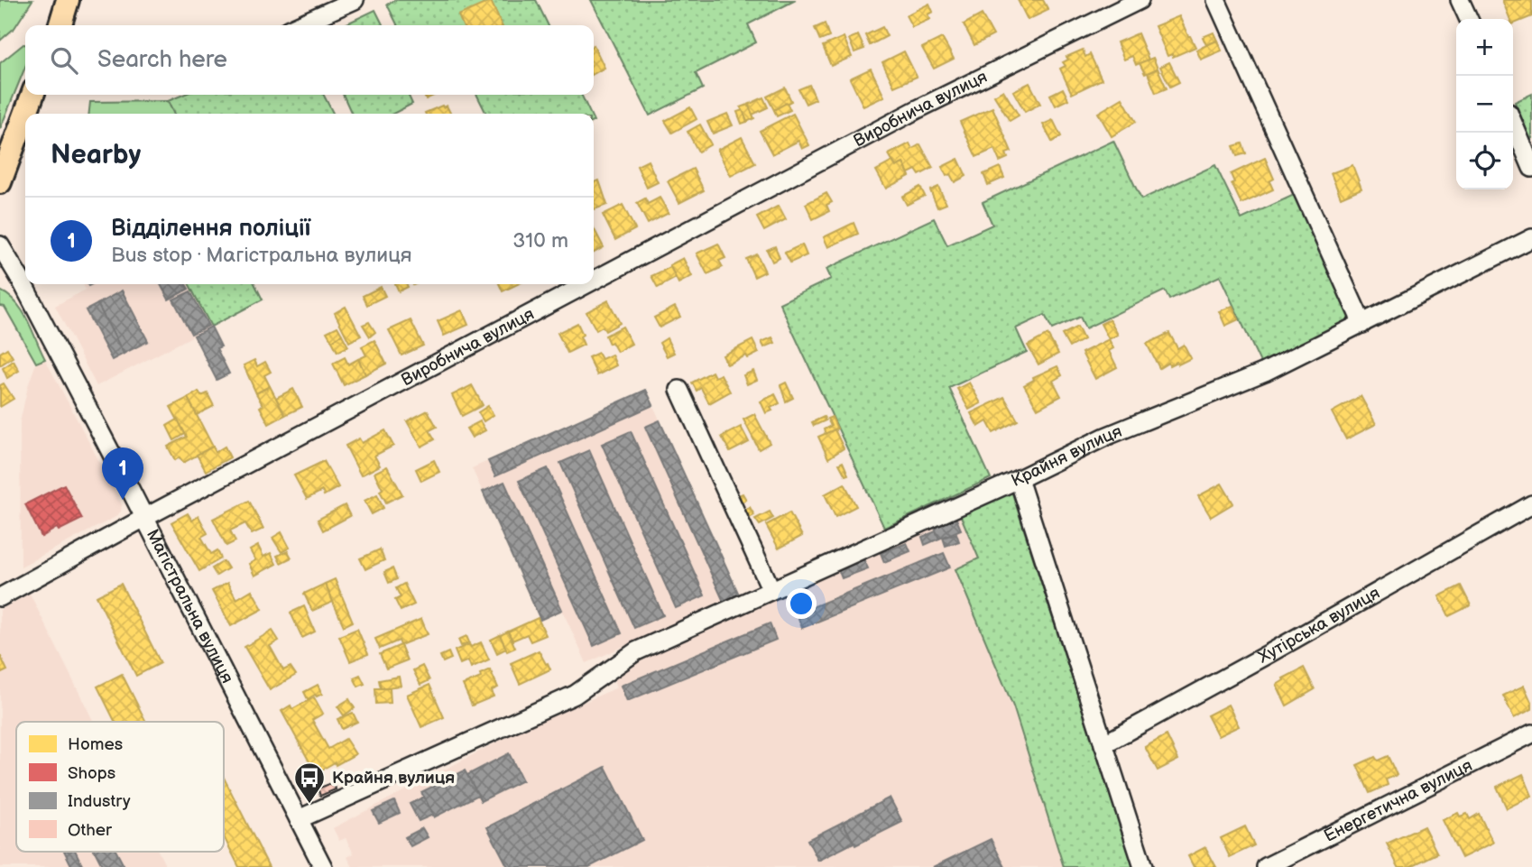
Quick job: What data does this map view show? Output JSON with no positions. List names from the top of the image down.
{
  "streets": {
    "street": [
      "Виробнича вулиця",
      "Крайня вулиця",
      "Магістральна вулиця",
      "Хутірська вулиця",
      "Енергетична вулиця"
    ]
  },
  "crossings": [
    ["Виробнича вулиця", "Магістральна вулиця"],
    ["Крайня вулиця", "Магістральна вулиця"]
  ],
  "places": {
    "bus stop": ["Крайня вулиця"]
  },
  "legend": [
    "Homes",
    "Shops",
    "Industry",
    "Other"
  ],
  "page": {
    "map_buttons": ["+", "−"],
    "search": "Search here",
    "heading": "Nearby",
    "list": [
      {
        "mark": "1",
        "name": "Відділення поліції",
        "note": "Bus stop · Магістральна вулиця",
        "value": "310 m"
      }
    ],
    "pins": "1"
  }
}
